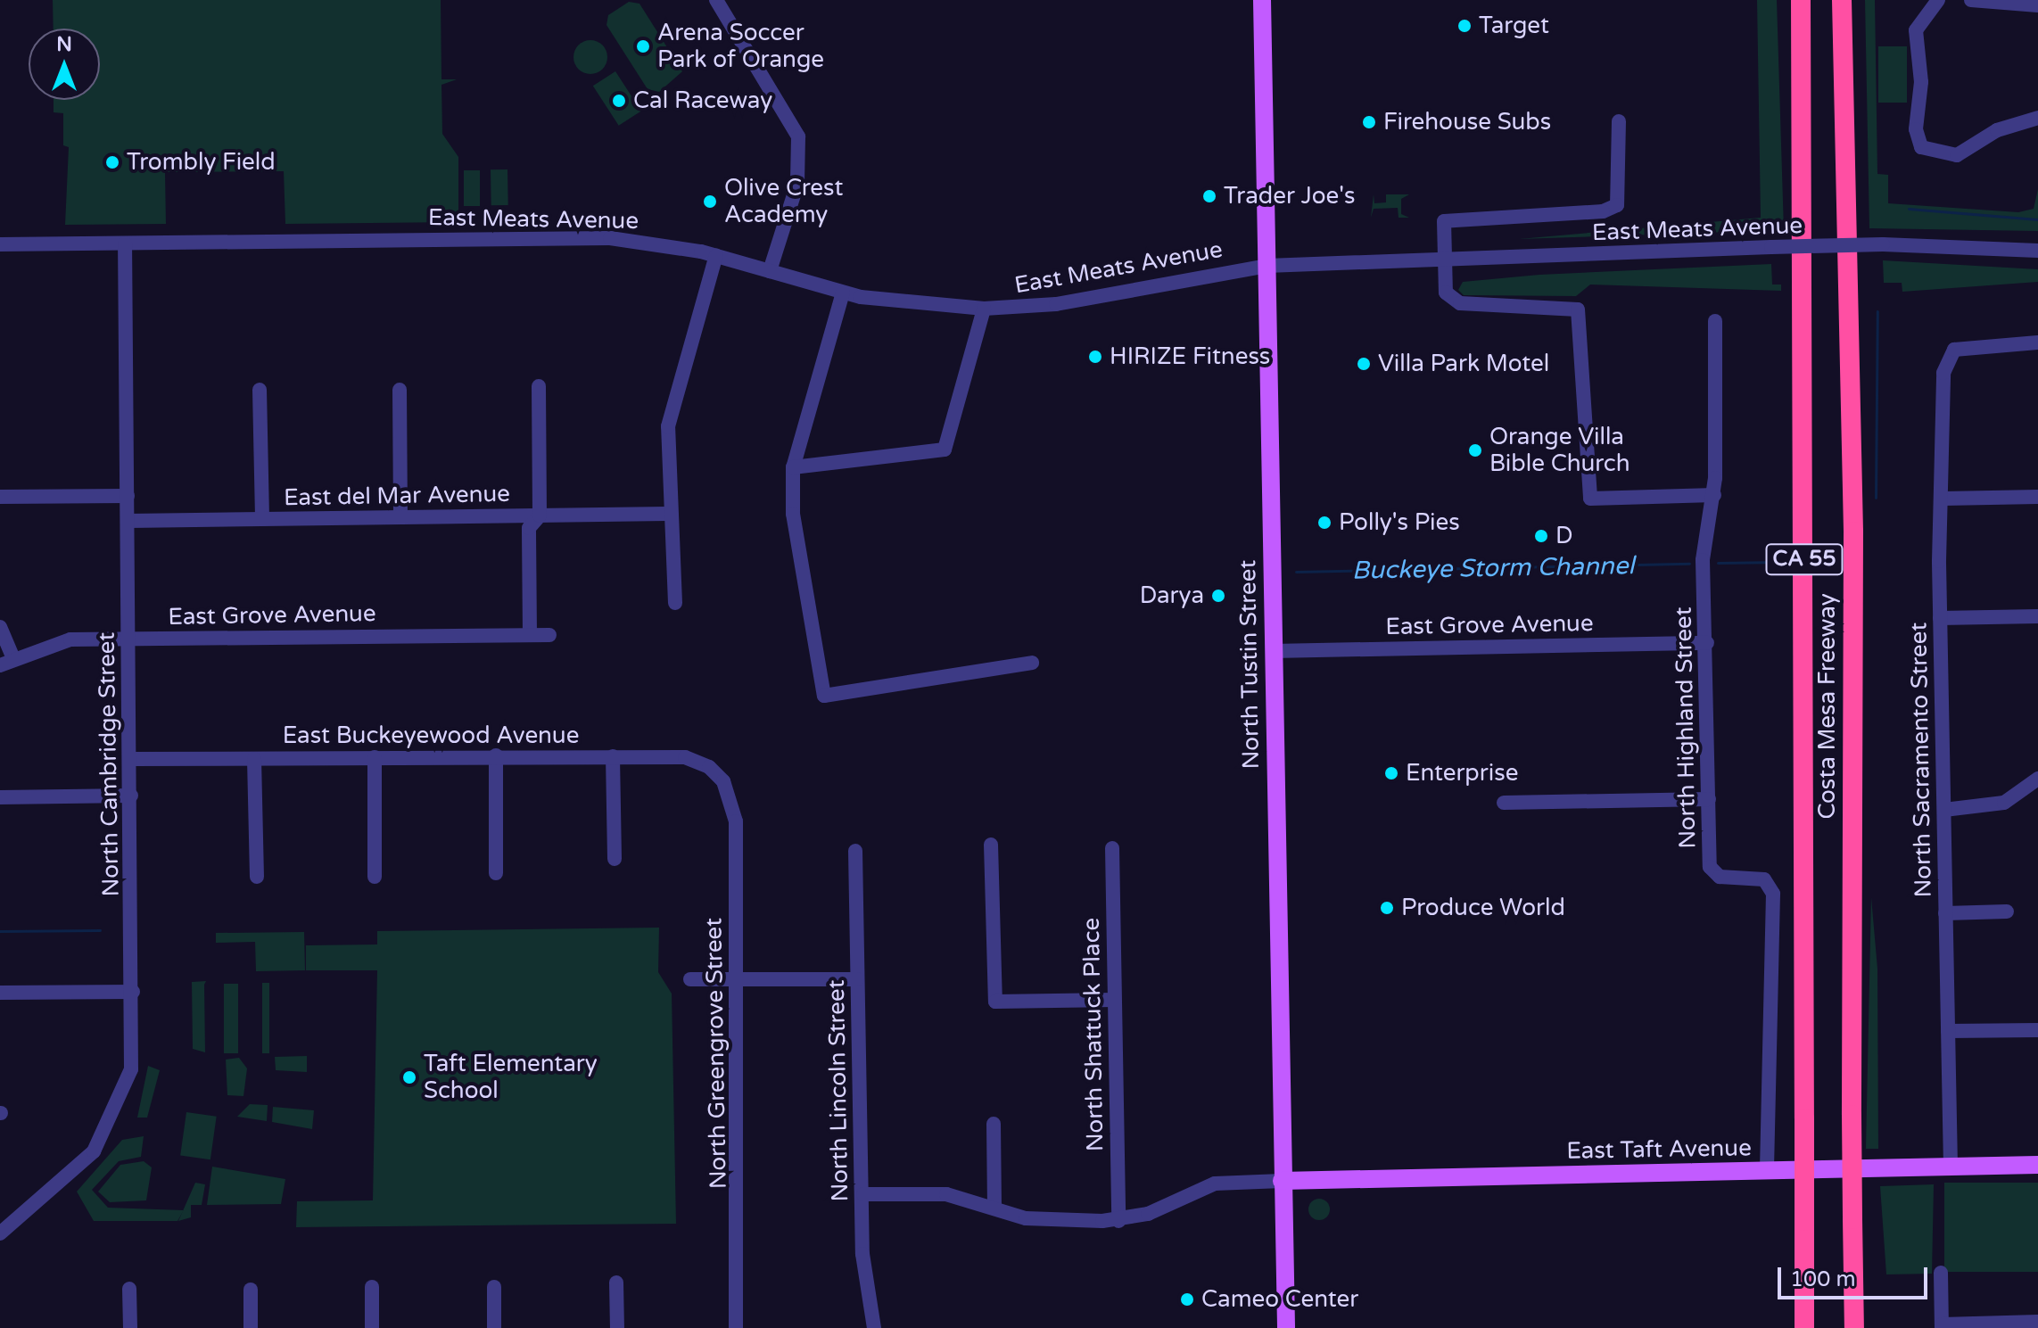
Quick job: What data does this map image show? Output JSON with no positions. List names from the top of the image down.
{
  "streets": {
    "highway": ["CA 55", "Costa Mesa Freeway"],
    "main road": ["North Tustin Street", "East Taft Avenue"],
    "street": [
      "East Meats Avenue",
      "East del Mar Avenue",
      "East Grove Avenue",
      "North Highland Street",
      "East Buckeyewood Avenue",
      "North Sacramento Street",
      "North Cambridge Street",
      "North Shattuck Place",
      "North Greengrove Street",
      "North Lincoln Street"
    ]
  },
  "crossings": [
    ["East Meats Avenue", "North Tustin Street"],
    ["East Meats Avenue", "North Cambridge Street"],
    ["East del Mar Avenue", "North Cambridge Street"],
    ["East Grove Avenue", "North Tustin Street"],
    ["East Grove Avenue", "North Highland Street"],
    ["East Grove Avenue", "North Cambridge Street"],
    ["North Tustin Street", "East Taft Avenue"],
    ["North Highland Street", "East Taft Avenue"],
    ["East Buckeyewood Avenue", "North Cambridge Street"],
    ["East Buckeyewood Avenue", "North Greengrove Street"],
    ["North Sacramento Street", "East Taft Avenue"]
  ],
  "water": ["Buckeye Storm Channel"],
  "places": [
    "Target",
    "Arena Soccer Park of Orange",
    "Cal Raceway",
    "Firehouse Subs",
    "Trombly Field",
    "Trader Joe's",
    "Olive Crest Academy",
    "HIRIZE Fitness",
    "Villa Park Motel",
    "Orange Villa Bible Church",
    "Polly's Pies",
    "D",
    "Darya",
    "Enterprise",
    "Produce World",
    "Taft Elementary School",
    "Cameo Center"
  ],
  "scale_bar": "100 m",
  "north": "top"
}
